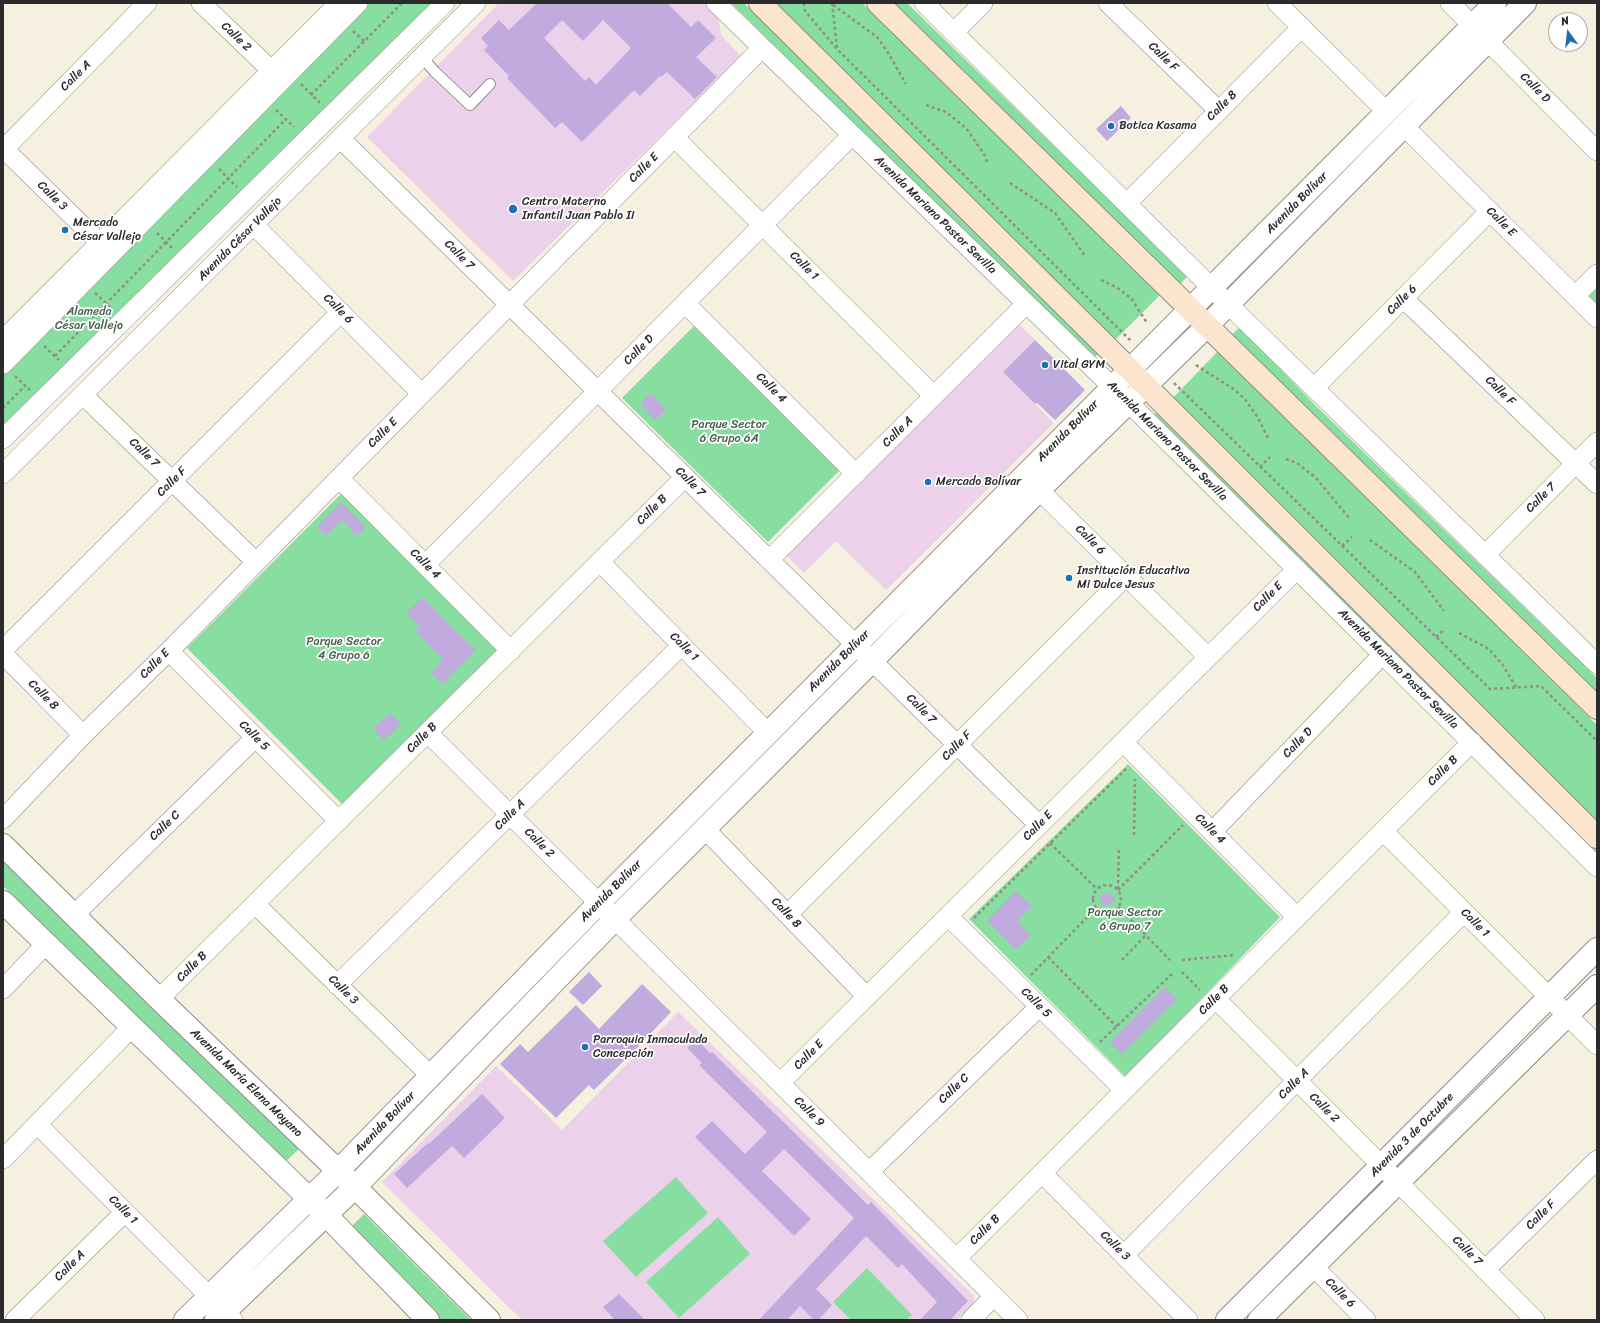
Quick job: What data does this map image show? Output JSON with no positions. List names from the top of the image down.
{
  "streets": {
    "main road": ["Avenida Mariano Pastor Sevilla"],
    "street": [
      "Calle 2",
      "Calle F",
      "Calle A",
      "Calle D",
      "Calle 8",
      "Calle E",
      "Calle 3",
      "Avenida Bolívar",
      "Avenida César Vallejo",
      "Calle 7",
      "Calle 1",
      "Calle 6",
      "Calle 4",
      "Calle B",
      "Calle 5",
      "Calle C",
      "Avenida María Elena Moyano",
      "Calle 9",
      "Avenida 3 de Octubre"
    ]
  },
  "crossings": [
    ["Calle 2", "Calle A"],
    ["Calle 2", "Avenida Bolívar"],
    ["Calle 2", "Calle 7"],
    ["Calle 2", "Calle B"],
    ["Calle 2", "Calle 9"],
    ["Calle 2", "Avenida 3 de Octubre"],
    ["Calle F", "Calle 8"],
    ["Calle F", "Calle 7"],
    ["Calle F", "Calle 6"],
    ["Calle A", "Calle 3"],
    ["Calle A", "Avenida Mariano Pastor Sevilla"],
    ["Calle A", "Calle 7"],
    ["Calle A", "Calle 1"],
    ["Calle A", "Calle 4"],
    ["Calle D", "Avenida Bolívar"],
    ["Calle D", "Avenida Mariano Pastor Sevilla"],
    ["Calle D", "Calle 7"],
    ["Calle D", "Calle 1"],
    ["Calle D", "Calle 4"],
    ["Calle 8", "Calle E"],
    ["Calle 8", "Avenida Bolívar"],
    ["Calle E", "Avenida Bolívar"],
    ["Calle E", "Avenida Mariano Pastor Sevilla"],
    ["Calle E", "Calle 7"],
    ["Calle E", "Calle 1"],
    ["Calle E", "Calle 6"],
    ["Calle E", "Calle 4"],
    ["Calle E", "Calle 5"],
    ["Calle E", "Calle 9"],
    ["Calle 3", "Avenida Bolívar"],
    ["Calle 3", "Calle B"],
    ["Avenida Bolívar", "Avenida Mariano Pastor Sevilla"],
    ["Avenida Bolívar", "Calle 7"],
    ["Avenida Bolívar", "Calle 1"],
    ["Avenida Bolívar", "Calle 6"],
    ["Avenida Bolívar", "Avenida María Elena Moyano"],
    ["Avenida Bolívar", "Calle 9"],
    ["Avenida Mariano Pastor Sevilla", "Calle B"],
    ["Avenida César Vallejo", "Calle 7"],
    ["Avenida César Vallejo", "Calle 6"],
    ["Calle 7", "Calle B"],
    ["Calle 7", "Avenida 3 de Octubre"],
    ["Calle 1", "Calle B"],
    ["Calle 1", "Avenida 3 de Octubre"],
    ["Calle 6", "Avenida 3 de Octubre"],
    ["Calle 4", "Calle B"],
    ["Calle B", "Calle 5"],
    ["Calle B", "Avenida María Elena Moyano"],
    ["Calle B", "Calle 9"],
    ["Calle 5", "Calle C"],
    ["Calle C", "Avenida María Elena Moyano"],
    ["Calle C", "Calle 9"]
  ],
  "parks": [
    "Alameda César Vallejo",
    "Parque Sector 6 Grupo 6A",
    "Parque Sector 4 Grupo 6",
    "Parque Sector 6 Grupo 7"
  ],
  "places": [
    "Botica Kasama",
    "Centro Materno Infantil Juan Pablo II",
    "Mercado César Vallejo",
    "Vital GYM",
    "Mercado Bolívar",
    "Institución Educativa Mi Dulce Jesus",
    "Parroquia Inmaculada Concepción"
  ],
  "north": "top"
}
